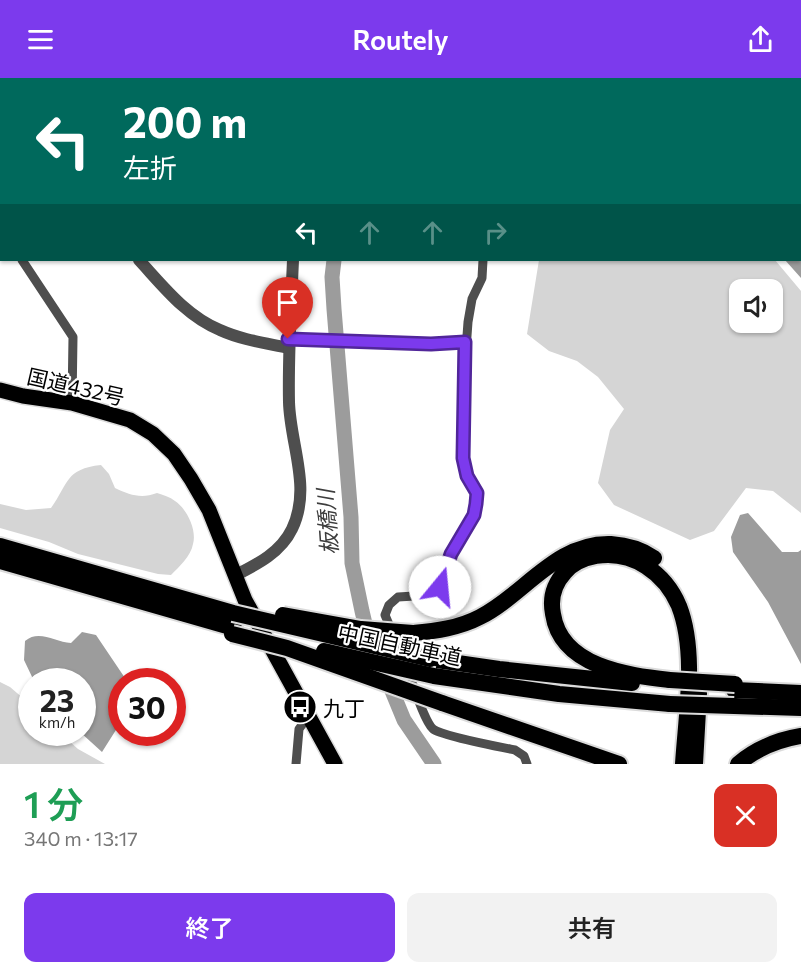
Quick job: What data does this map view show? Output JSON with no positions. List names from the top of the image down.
{
  "streets": {
    "highway": ["国道432号", "中国自動車道"]
  },
  "water": ["板橋川"],
  "places": {
    "bus stop": ["九丁"]
  },
  "page": {
    "header": "Routely",
    "turn": ["200 m", "左折"],
    "speed": "23 km/h",
    "limit": "30",
    "heading": ["1 分", "340 m · 13:17"],
    "buttons": ["終了", "共有"]
  }
}
